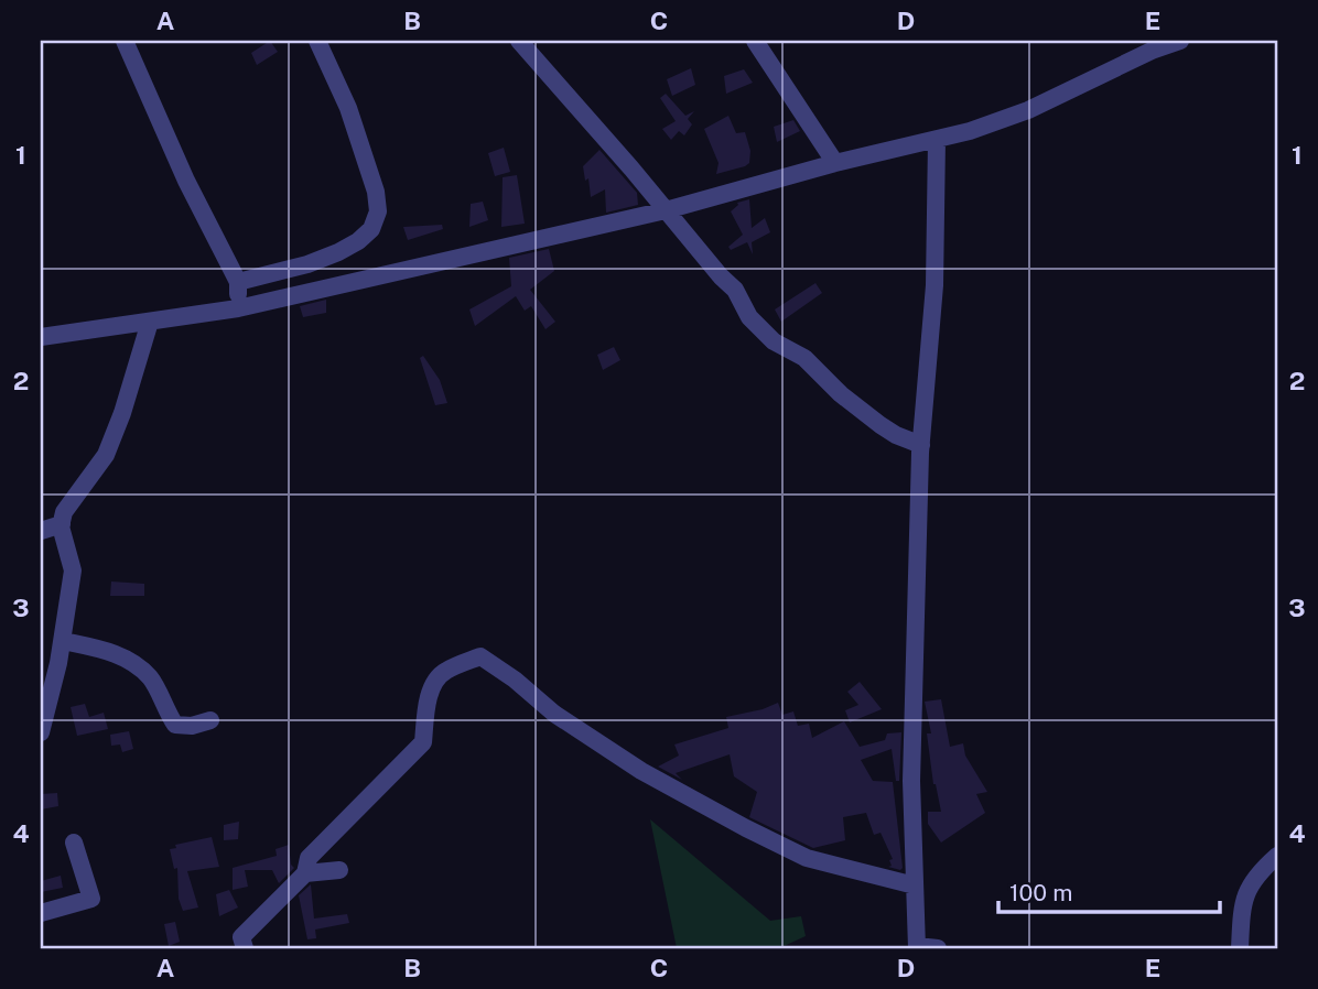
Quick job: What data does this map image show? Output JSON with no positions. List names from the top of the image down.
{
  "scale_bar": "100 m",
  "grid": {
    "columns": [
      "A",
      "B",
      "C",
      "D",
      "E"
    ],
    "rows": [
      "1",
      "2",
      "3",
      "4"
    ]
  }
}
